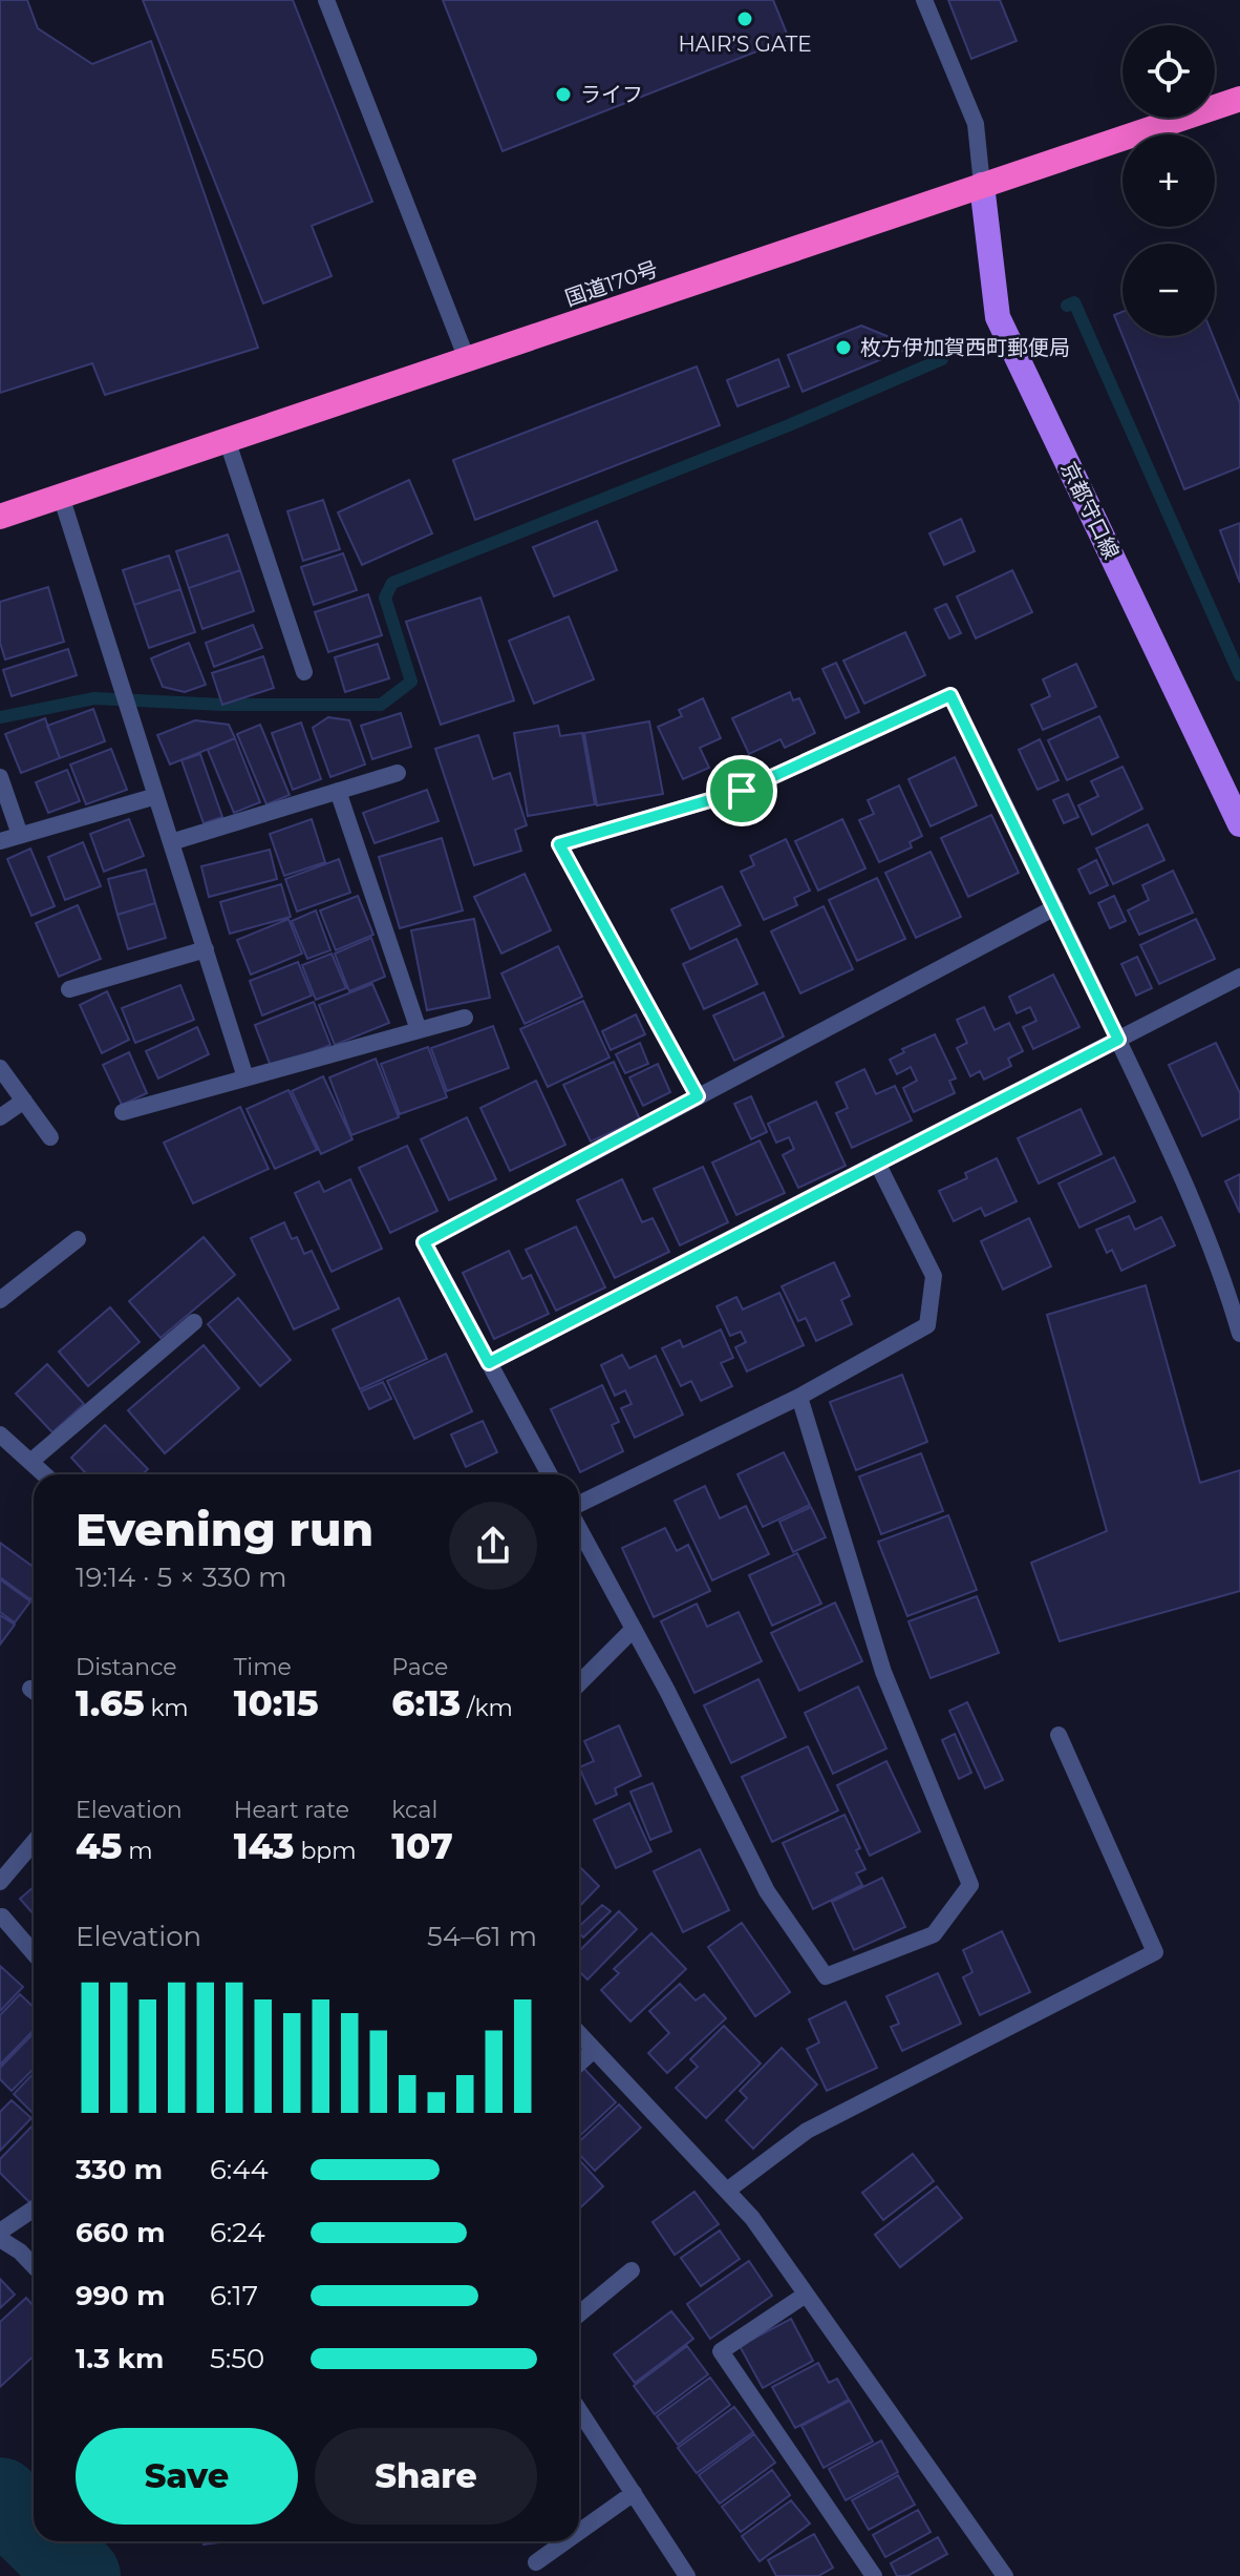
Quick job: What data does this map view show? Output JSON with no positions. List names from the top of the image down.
{
  "streets": {
    "highway": ["国道170号"],
    "main road": ["京都守口線"]
  },
  "crossings": [
    ["国道170号", "京都守口線"]
  ],
  "places": ["HAIR’S GATE", "ライフ", "枚方伊加賀西町郵便局"],
  "page": {
    "map_buttons": ["+", "−"],
    "heading": ["Evening run", "19:14 · 5 × 330 m"],
    "stats": [
      ["Distance", "1.65 km"],
      ["Time", "10:15"],
      ["Pace", "6:13 /km"],
      ["Elevation", "45 m"],
      ["Heart rate", "143 bpm"],
      ["kcal", "107"]
    ],
    "chart": ["Elevation", "54–61 m"],
    "list": [
      {
        "name": "330 m",
        "note": "6:44"
      },
      {
        "name": "660 m",
        "note": "6:24"
      },
      {
        "name": "990 m",
        "note": "6:17"
      },
      {
        "name": "1.3 km",
        "note": "5:50"
      }
    ],
    "buttons": ["Save", "Share"]
  }
}
